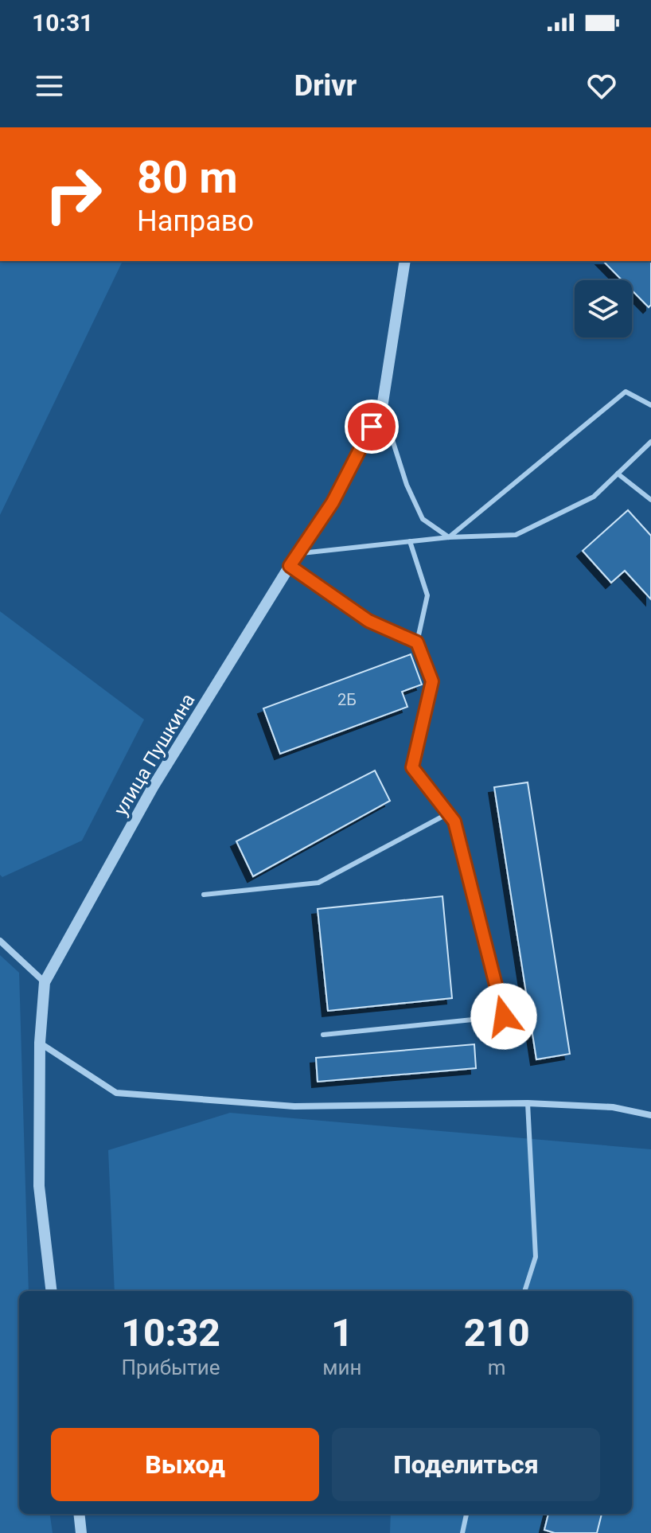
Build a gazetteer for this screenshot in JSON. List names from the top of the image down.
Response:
{
  "streets": {
    "street": ["улица Пушкина"]
  },
  "house_numbers": ["2Б"],
  "page": {
    "status": "10:31",
    "header": "Drivr",
    "turn": ["80 m", "Направо"],
    "eta": [
      "10:32",
      "Прибытие",
      "1",
      "мин",
      "210",
      "m"
    ],
    "buttons": ["Выход", "Поделиться"]
  }
}
